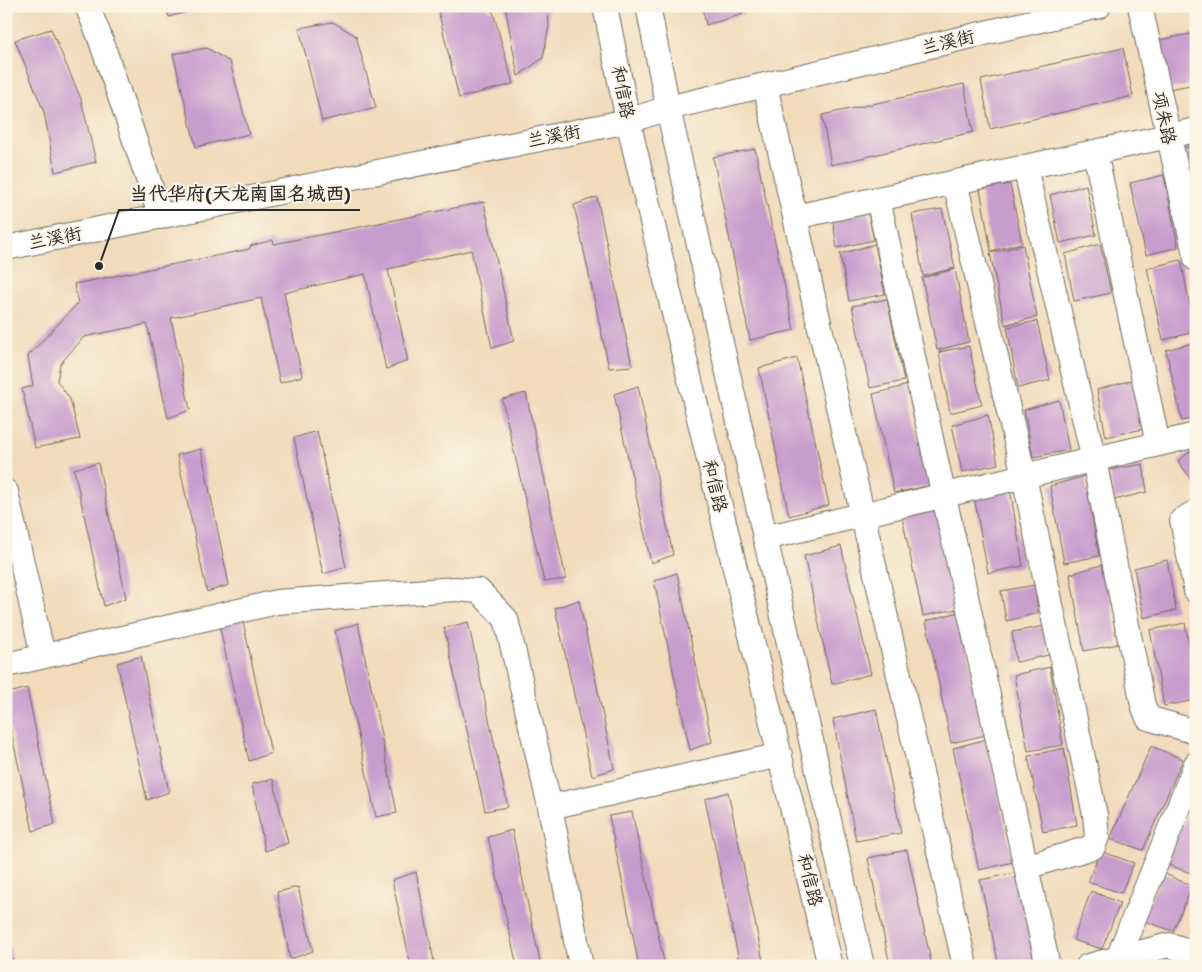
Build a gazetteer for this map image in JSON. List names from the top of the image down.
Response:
{
  "streets": {
    "street": ["兰溪街", "和信路", "项朱路"]
  },
  "crossings": [
    ["兰溪街", "和信路"]
  ],
  "places": ["当代华府(天龙南国名城西)"]
}
